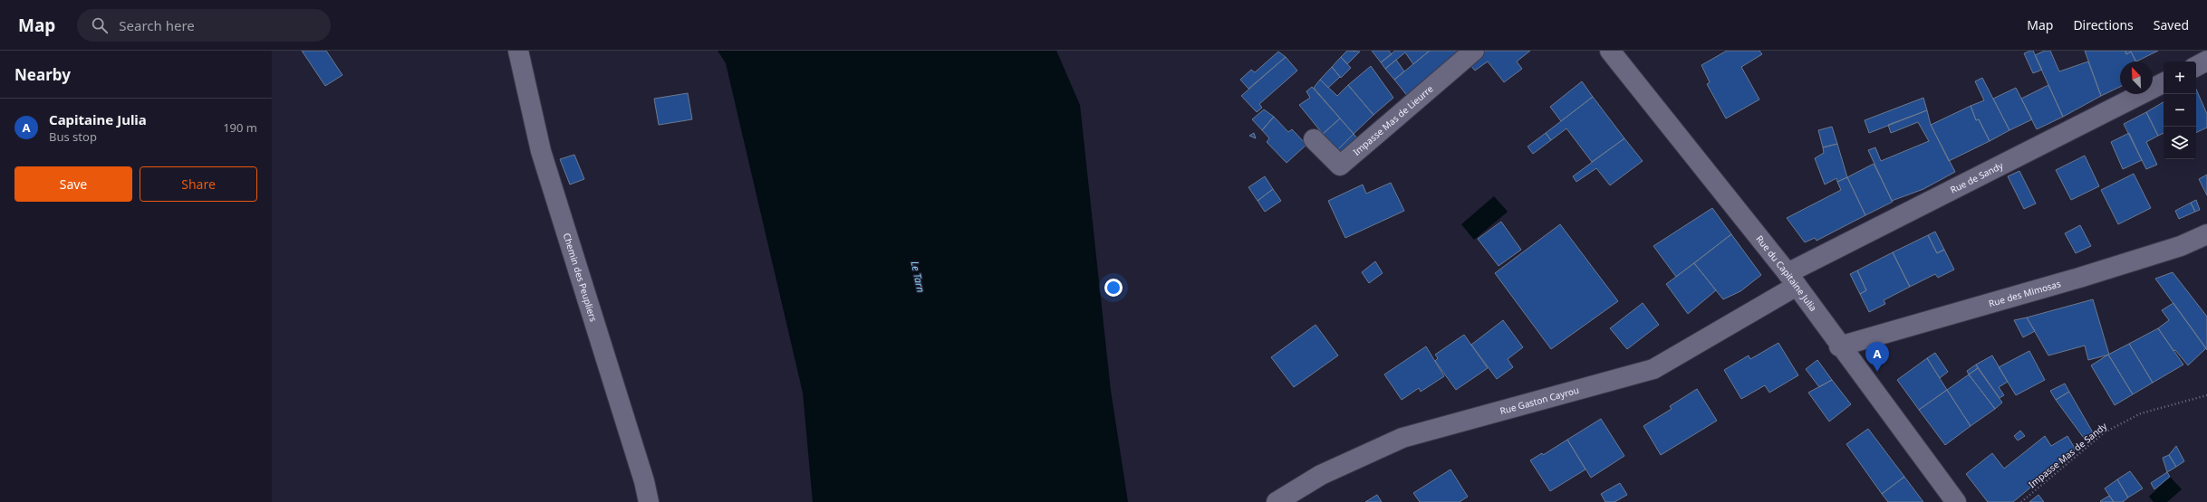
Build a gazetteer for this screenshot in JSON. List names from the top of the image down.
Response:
{
  "streets": {
    "street": [
      "Impasse Mas de Lieurre",
      "Rue de Sandy",
      "Rue du Capitaine Julia",
      "Chemin des Peupliers",
      "Rue des Mimosas",
      "Rue Gaston Cayrou"
    ],
    "path": ["Impasse Mas de Sandy"]
  },
  "crossings": [
    ["Rue de Sandy", "Rue du Capitaine Julia"],
    ["Rue de Sandy", "Rue Gaston Cayrou"],
    ["Rue du Capitaine Julia", "Rue des Mimosas"],
    ["Rue du Capitaine Julia", "Rue Gaston Cayrou"]
  ],
  "water": ["Le Tarn"],
  "north": "top left",
  "page": {
    "header": "Map",
    "search": "Search here",
    "nav": ["Map", "Directions", "Saved"],
    "heading": "Nearby",
    "map_buttons": ["+", "−"],
    "list": [
      {
        "mark": "A",
        "name": "Capitaine Julia",
        "note": "Bus stop",
        "value": "190 m"
      }
    ],
    "buttons": ["Save", "Share"],
    "pins": "A"
  }
}
